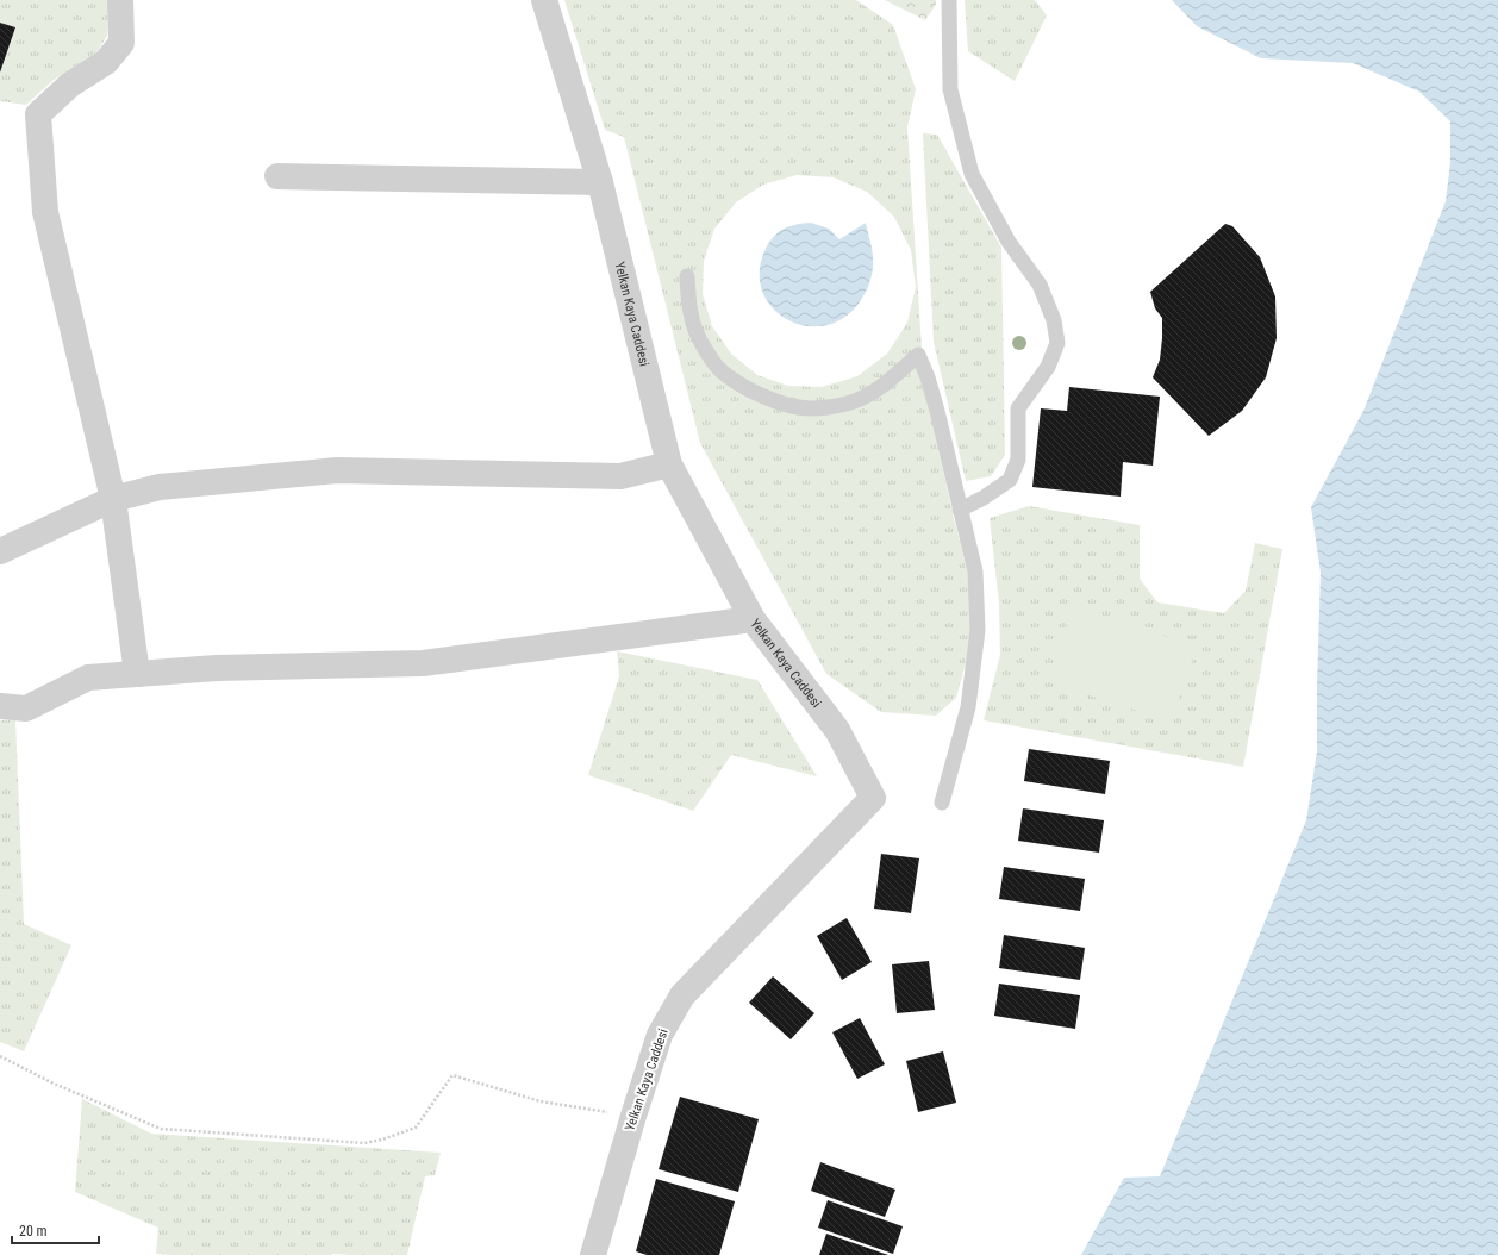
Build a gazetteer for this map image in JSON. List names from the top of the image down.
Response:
{
  "streets": {
    "street": ["Yelkan Kaya Caddesi"]
  },
  "scale_bar": "20 m"
}
